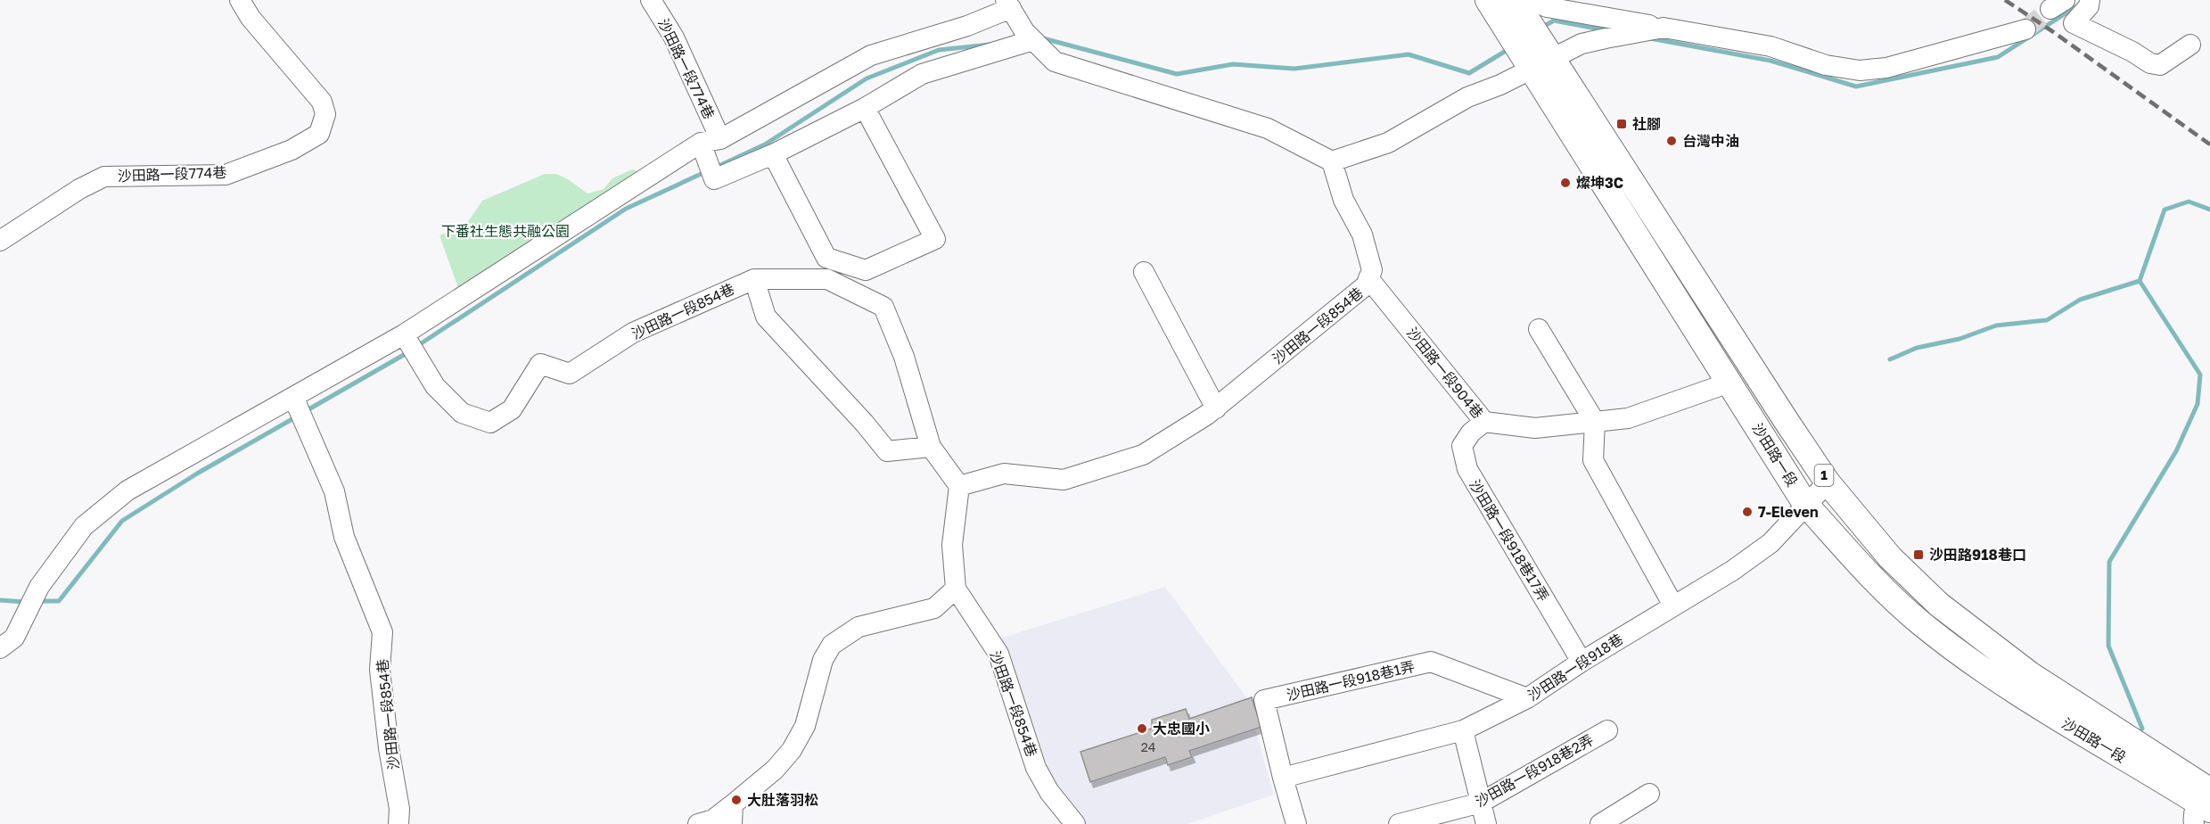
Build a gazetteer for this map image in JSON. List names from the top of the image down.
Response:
{
  "streets": {
    "main road": ["沙田路一段", "1"],
    "street": [
      "沙田路一段774巷",
      "沙田路一段854巷",
      "沙田路一段904巷",
      "沙田路一段918巷17弄",
      "沙田路一段918巷",
      "沙田路一段918巷1弄",
      "沙田路一段918巷2弄"
    ]
  },
  "crossings": [
    ["沙田路一段854巷", "沙田路一段904巷"],
    ["沙田路一段904巷", "沙田路一段"],
    ["沙田路一段904巷", "沙田路一段918巷17弄"],
    ["沙田路一段", "1"],
    ["沙田路一段", "沙田路一段918巷"],
    ["沙田路一段918巷17弄", "沙田路一段918巷"],
    ["沙田路一段918巷", "沙田路一段918巷1弄"]
  ],
  "parks": ["下番社生態共融公園"],
  "places": {
    "transit": ["社腳", "沙田路918巷口"],
    "other": [
      "台灣中油",
      "燦坤3C",
      "7-Eleven",
      "大忠國小",
      "大肚落羽松"
    ]
  },
  "house_numbers": ["24"]
}
